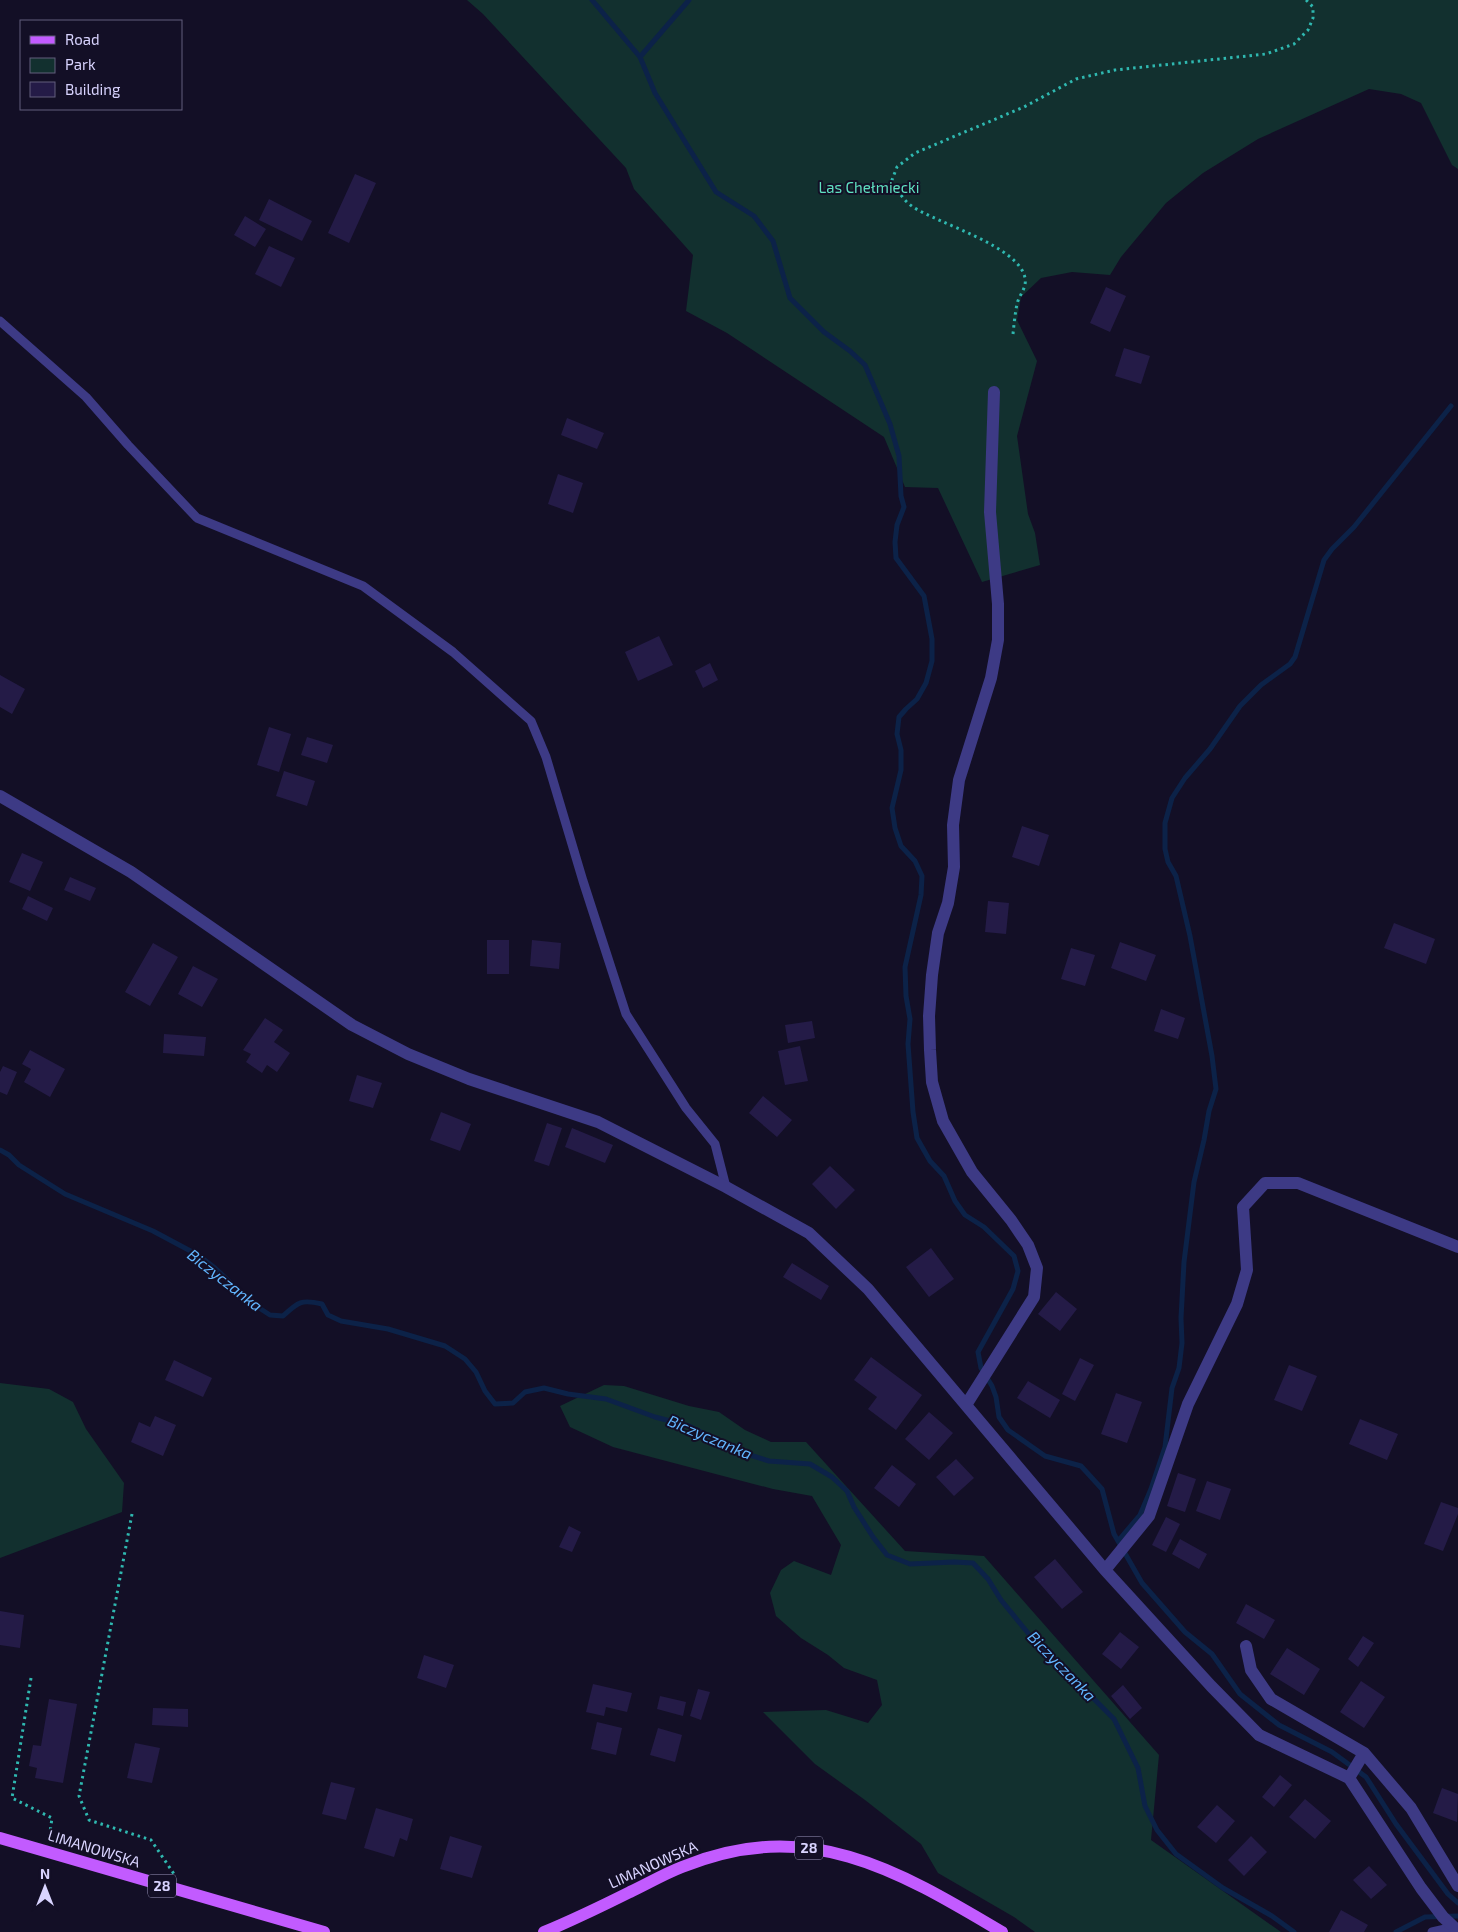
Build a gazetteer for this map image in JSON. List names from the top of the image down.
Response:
{
  "streets": {
    "main road": ["28", "LIMANOWSKA"]
  },
  "water": ["Biczyczanka"],
  "parks": ["Las Chełmiecki"],
  "legend": ["Road", "Park", "Building"],
  "north": "top"
}
